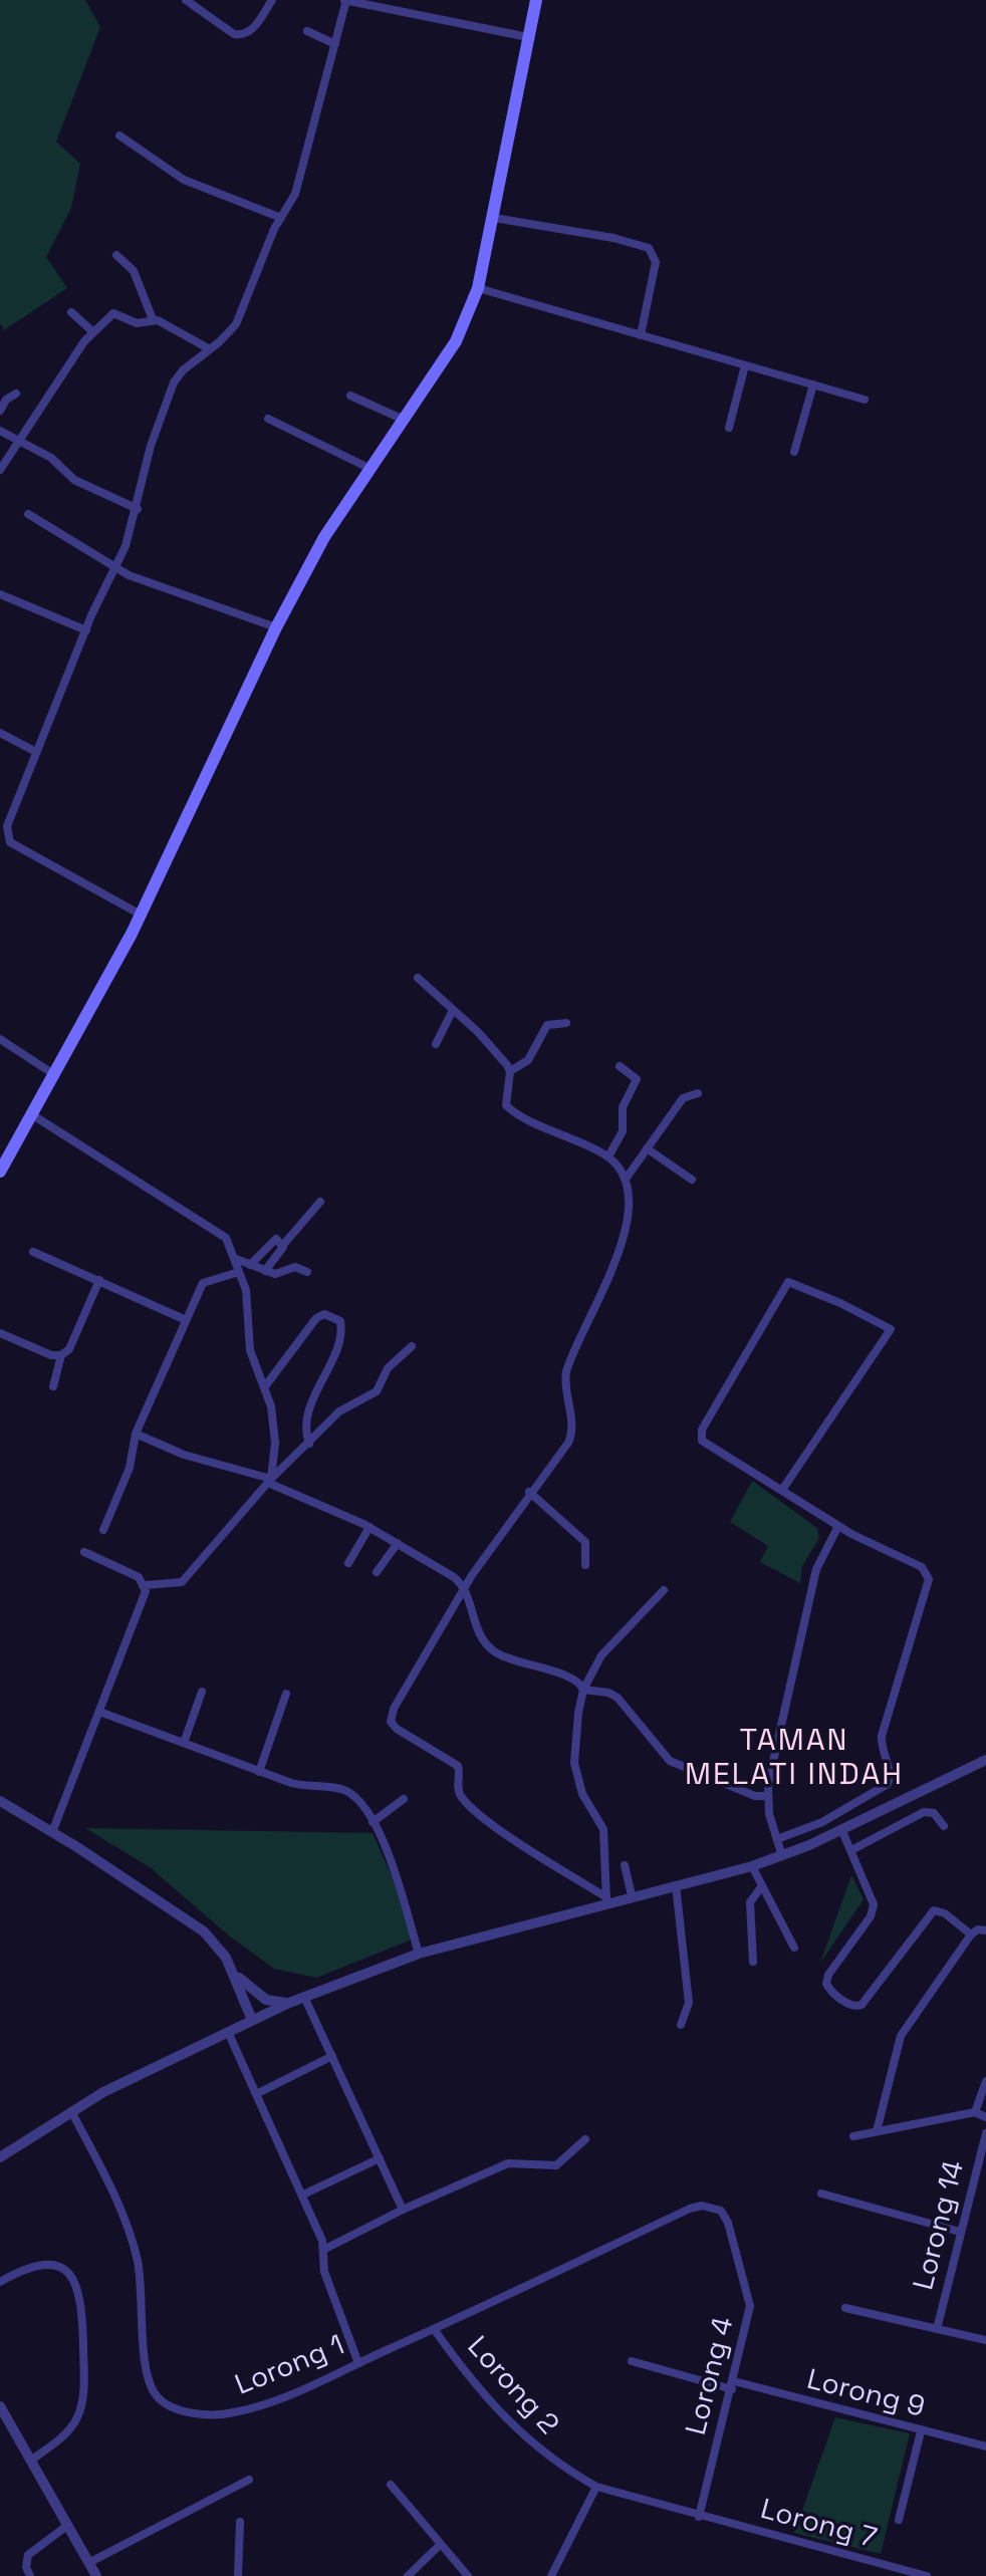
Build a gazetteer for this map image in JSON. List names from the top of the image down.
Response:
{
  "streets": {
    "street": [
      "Lorong 14",
      "Lorong 1",
      "Lorong 4",
      "Lorong 2",
      "Lorong 9",
      "Lorong 7"
    ]
  },
  "crossings": [
    ["Lorong 1", "Lorong 4"],
    ["Lorong 1", "Lorong 2"],
    ["Lorong 4", "Lorong 2"],
    ["Lorong 4", "Lorong 9"],
    ["Lorong 4", "Lorong 7"],
    ["Lorong 2", "Lorong 7"]
  ],
  "districts": ["TAMAN MELATI INDAH"]
}
